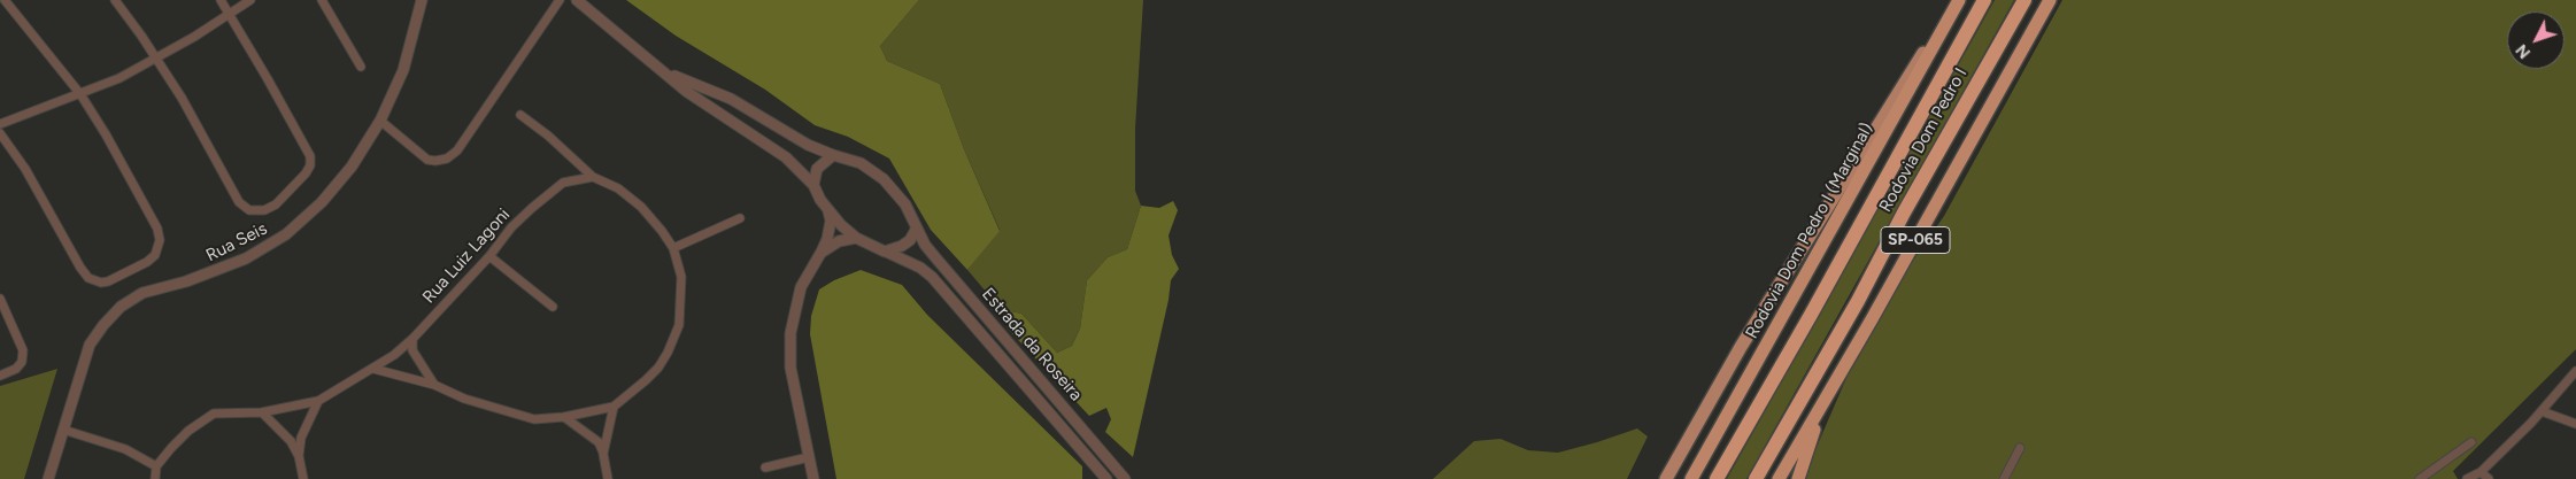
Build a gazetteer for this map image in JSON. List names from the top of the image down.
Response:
{
  "streets": {
    "highway": ["Rodovia Dom Pedro I", "Rodovia Dom Pedro I (Marginal)", "SP-065"],
    "street": ["Rua Seis", "Rua Luiz Lagoni", "Estrada da Roseira"]
  },
  "north": "bottom left"
}
